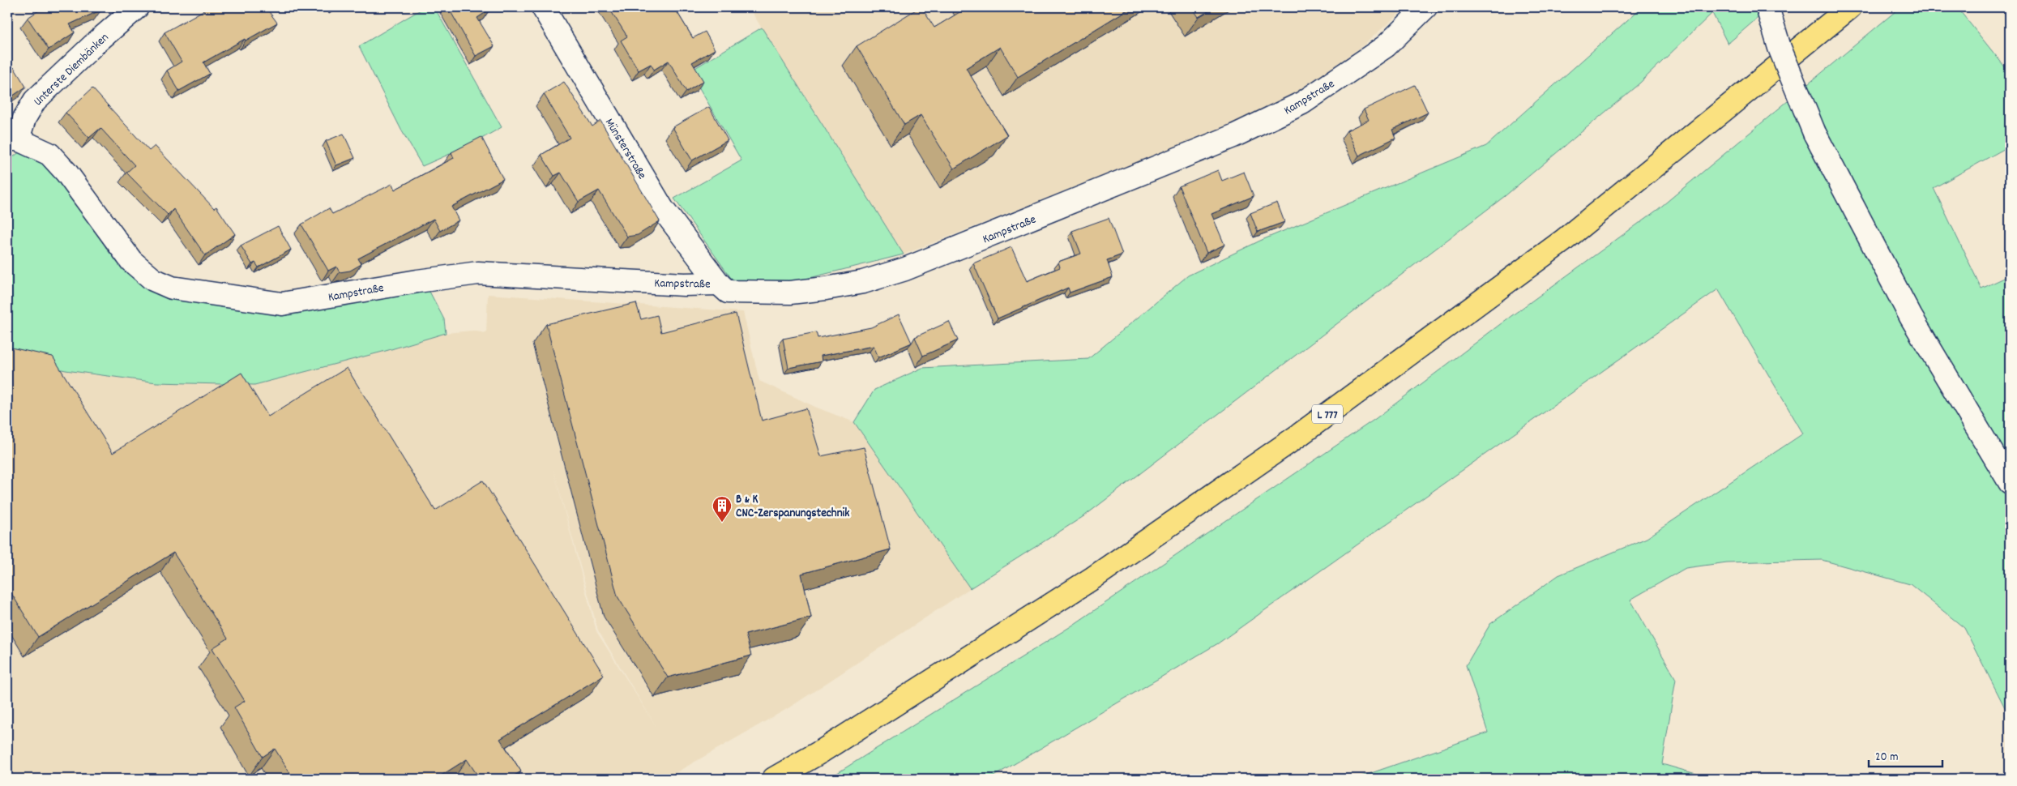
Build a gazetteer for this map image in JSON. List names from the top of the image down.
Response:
{
  "streets": {
    "highway": ["L 777"],
    "street": ["Unterste Diembänken", "Kampstraße", "Münsterstraße"]
  },
  "crossings": [
    ["Unterste Diembänken", "Kampstraße"],
    ["Kampstraße", "Münsterstraße"]
  ],
  "places": {
    "building": ["B & K CNC-Zerspanungstechnik"]
  },
  "scale_bar": "20 m"
}
